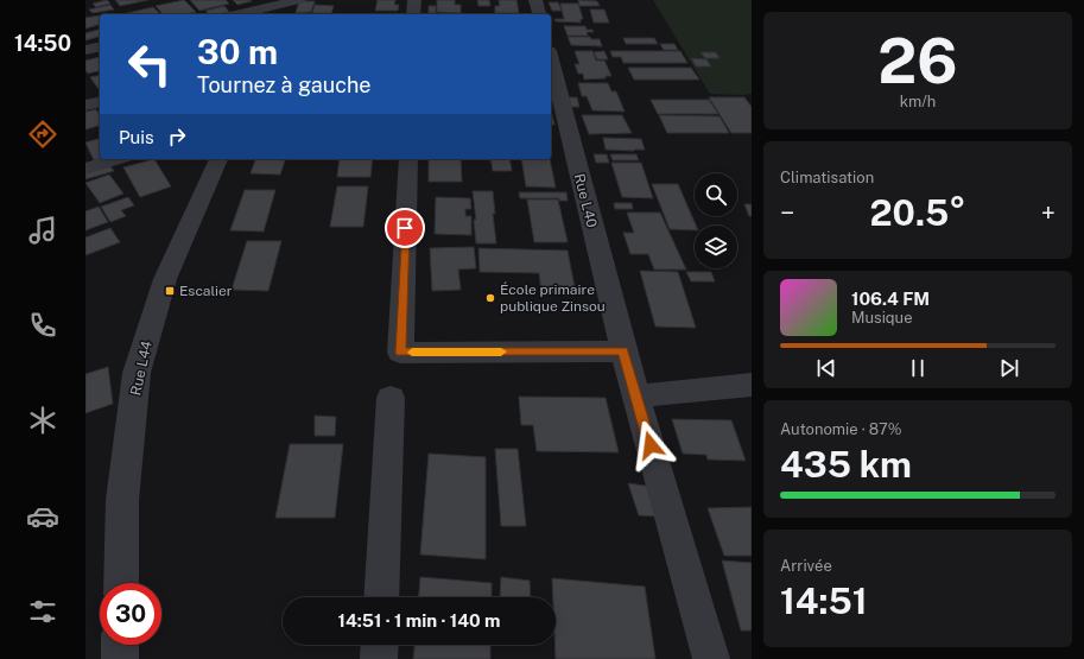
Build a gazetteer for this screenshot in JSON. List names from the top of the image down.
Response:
{
  "streets": {
    "street": ["Rue L40", "Rue L44"]
  },
  "places": {
    "transit": ["Escalier"],
    "other": ["École primaire publique Zinsou"]
  },
  "page": {
    "tabs": "14:50",
    "tile": [
      ["26", "km/h"],
      "Climatisation",
      ["Autonomie · 87%", "435 km"],
      ["Arrivée", "14:51"]
    ],
    "turn": ["30 m", "Tournez à gauche"],
    "then": "Puis",
    "heat": ["−", "20.5°", "+"],
    "song": ["106.4 FM", "Musique"],
    "limit": "30",
    "trip": "14:51 · 1 min · 140 m"
  }
}
